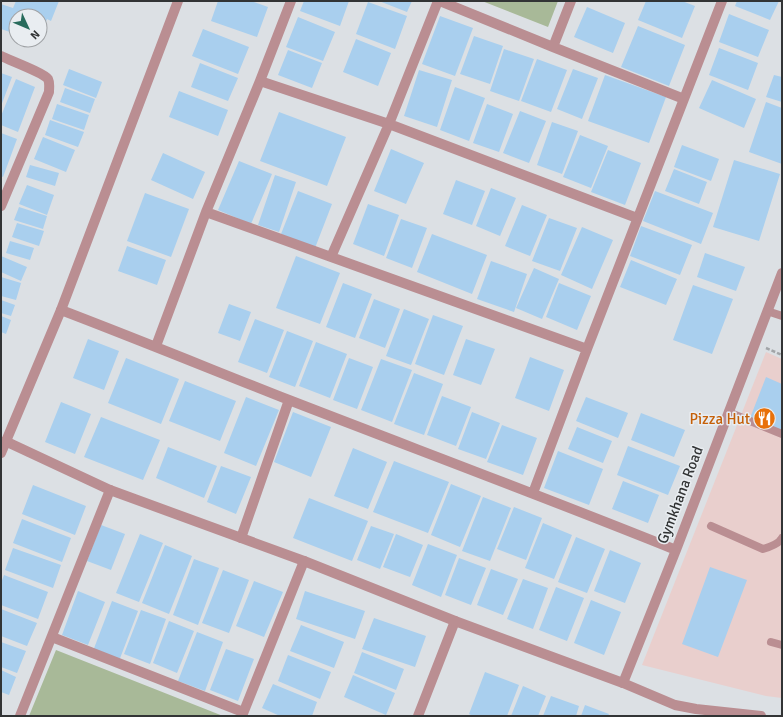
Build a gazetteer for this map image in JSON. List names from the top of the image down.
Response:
{
  "streets": {
    "street": ["Gymkhana Road"]
  },
  "places": {
    "restaurant": ["Pizza Hut"]
  },
  "north": "bottom right"
}
